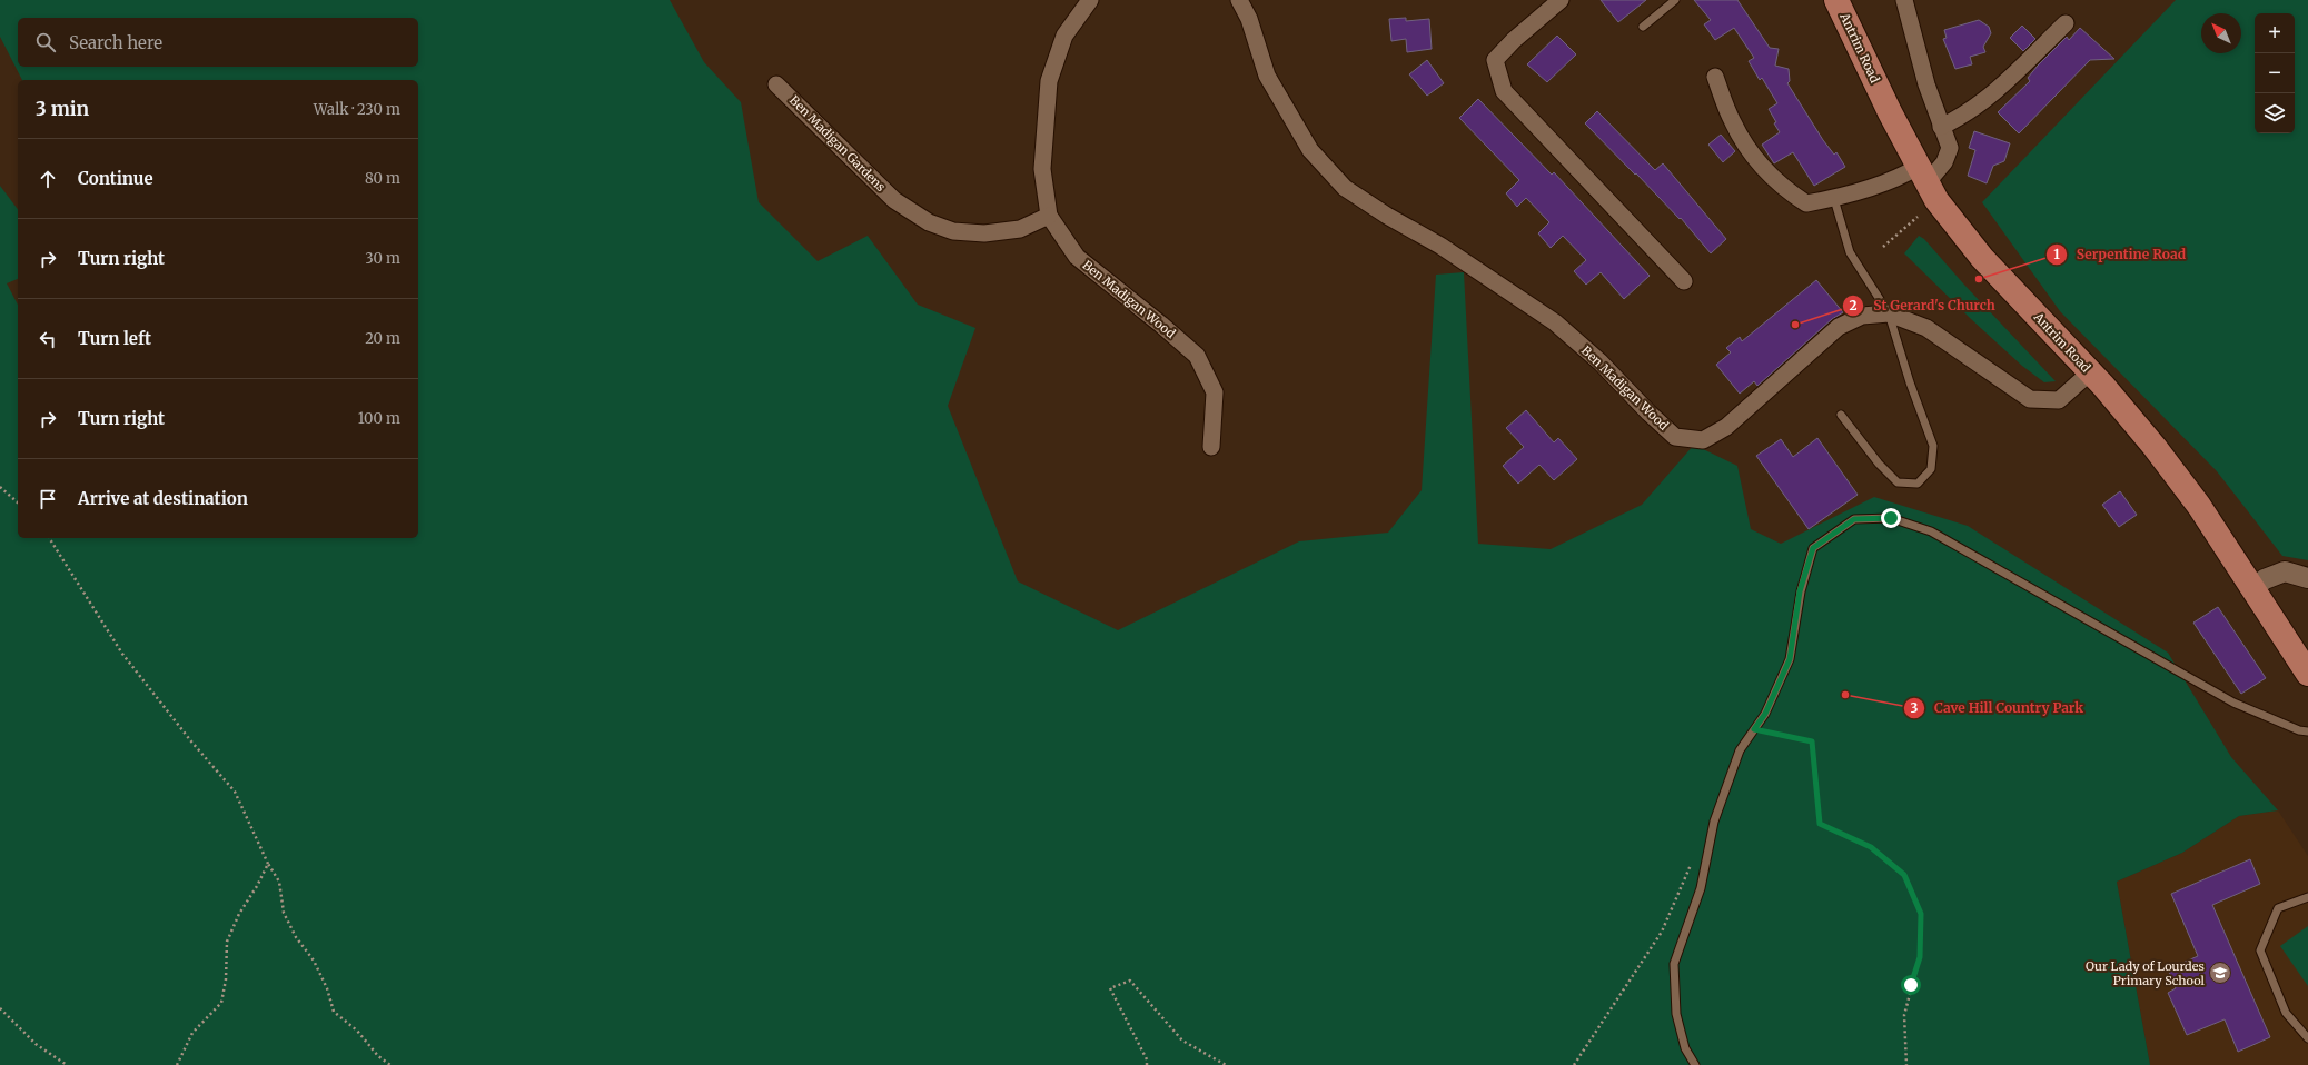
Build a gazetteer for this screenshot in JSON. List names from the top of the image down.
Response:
{
  "streets": {
    "main road": ["Antrim Road"],
    "street": ["Ben Madigan Gardens", "Ben Madigan Wood"]
  },
  "crossings": [
    ["Antrim Road", "Ben Madigan Wood"],
    ["Ben Madigan Gardens", "Ben Madigan Wood"]
  ],
  "places": {
    "other": ["Serpentine Road", "St Gerard's Church", "Cave Hill Country Park"],
    "school or university": ["Our Lady of Lourdes Primary School"]
  },
  "north": "top left",
  "page": {
    "map_buttons": ["+", "−"],
    "search": "Search here",
    "heading": ["3 min", "Walk · 230 m"],
    "list": [
      ["Continue", "80 m"],
      ["Turn right", "30 m"],
      ["Turn left", "20 m"],
      ["Turn right", "100 m"],
      "Arrive at destination"
    ]
  }
}
